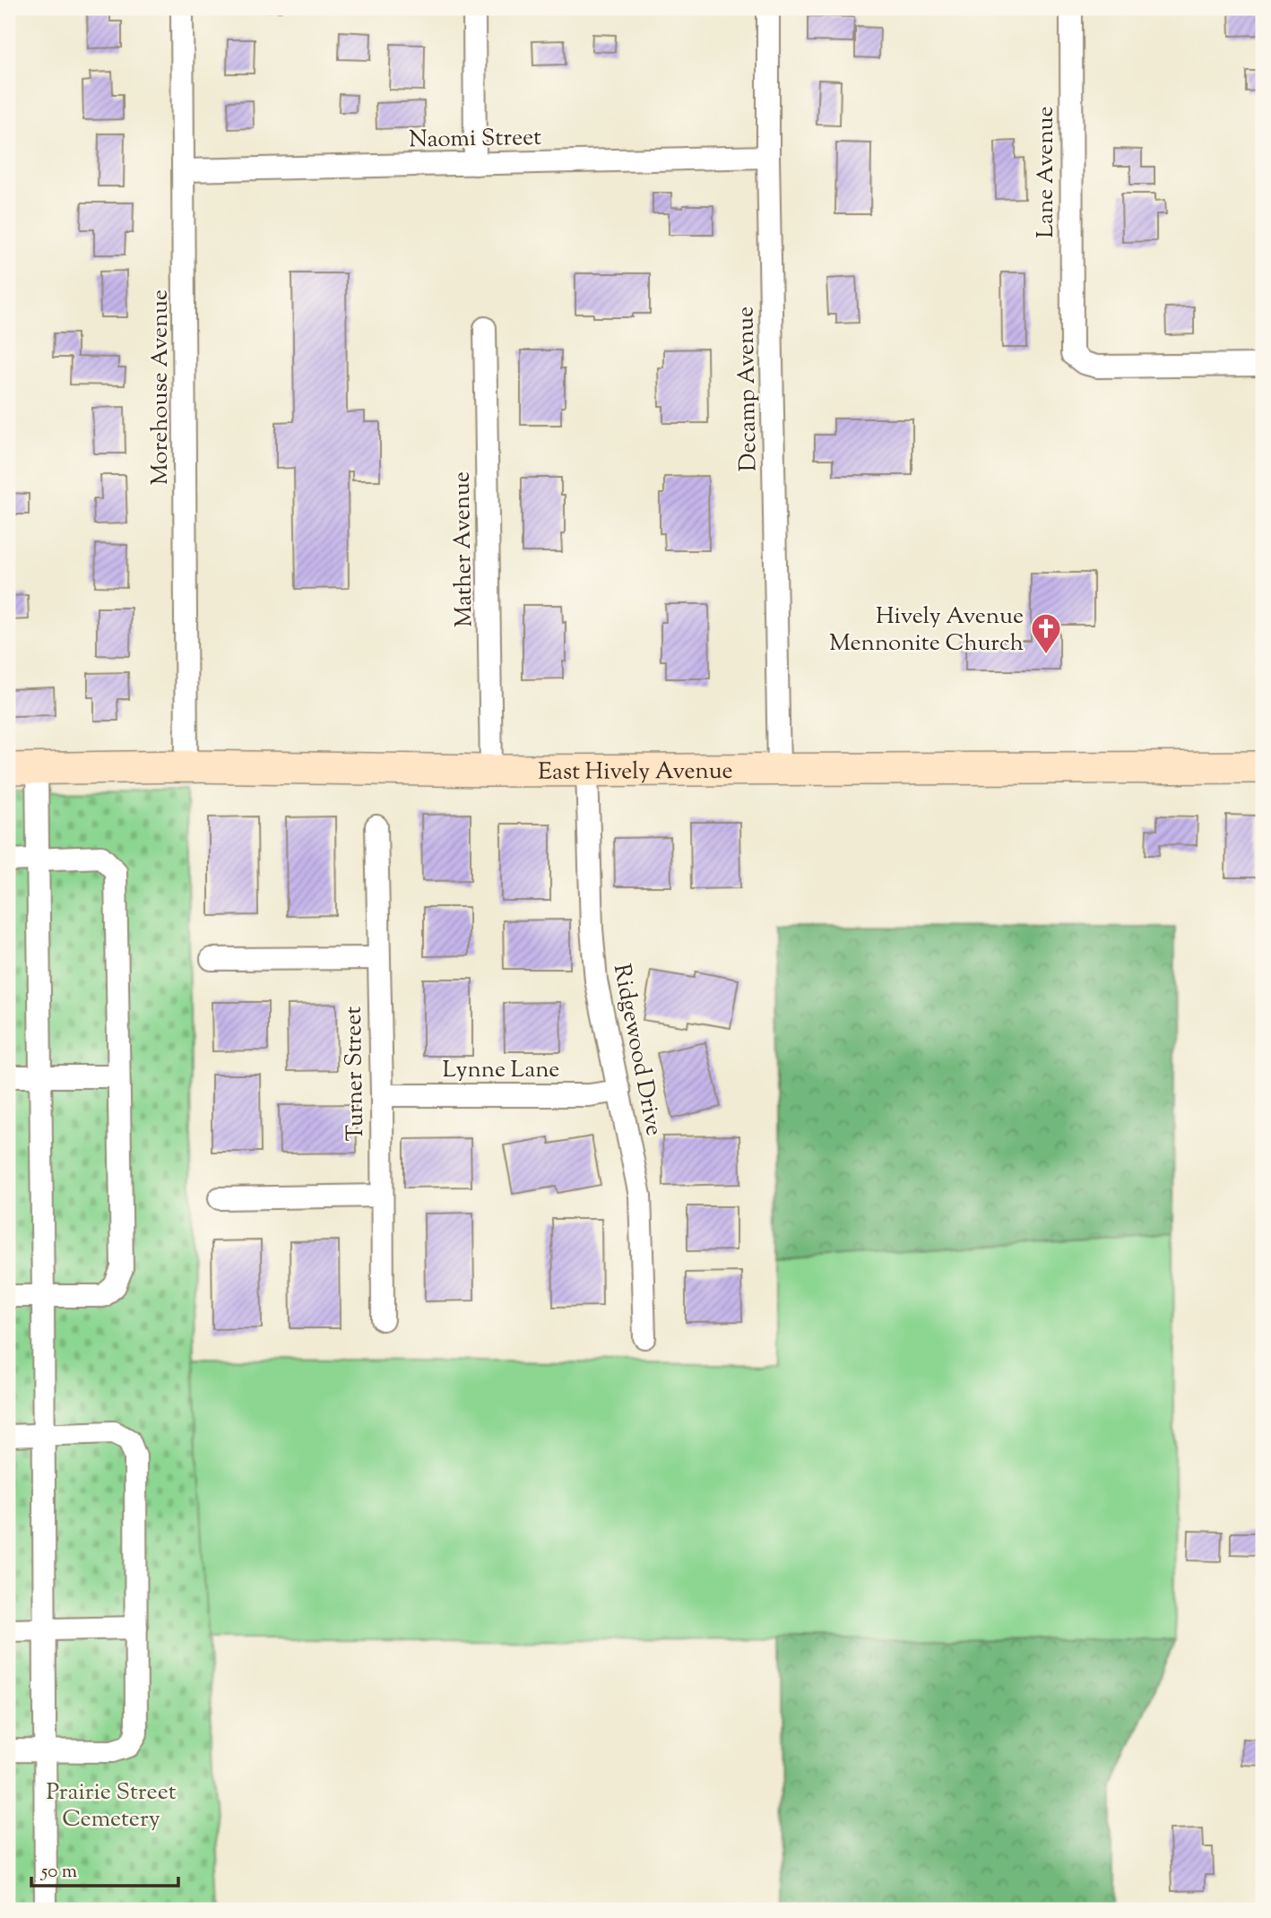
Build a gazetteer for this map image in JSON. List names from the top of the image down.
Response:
{
  "streets": {
    "street": [
      "Naomi Street",
      "Lane Avenue",
      "Morehouse Avenue",
      "Decamp Avenue",
      "Mather Avenue",
      "East Hively Avenue",
      "Ridgewood Drive",
      "Lynne Lane",
      "Turner Street"
    ]
  },
  "crossings": [
    ["Naomi Street", "Morehouse Avenue"],
    ["Naomi Street", "Decamp Avenue"],
    ["Morehouse Avenue", "East Hively Avenue"],
    ["Decamp Avenue", "East Hively Avenue"],
    ["Mather Avenue", "East Hively Avenue"],
    ["East Hively Avenue", "Ridgewood Drive"],
    ["Ridgewood Drive", "Lynne Lane"],
    ["Lynne Lane", "Turner Street"]
  ],
  "parks": ["Prairie Street Cemetery"],
  "places": {
    "church": ["Hively Avenue Mennonite Church"]
  },
  "scale_bar": "50 m"
}
